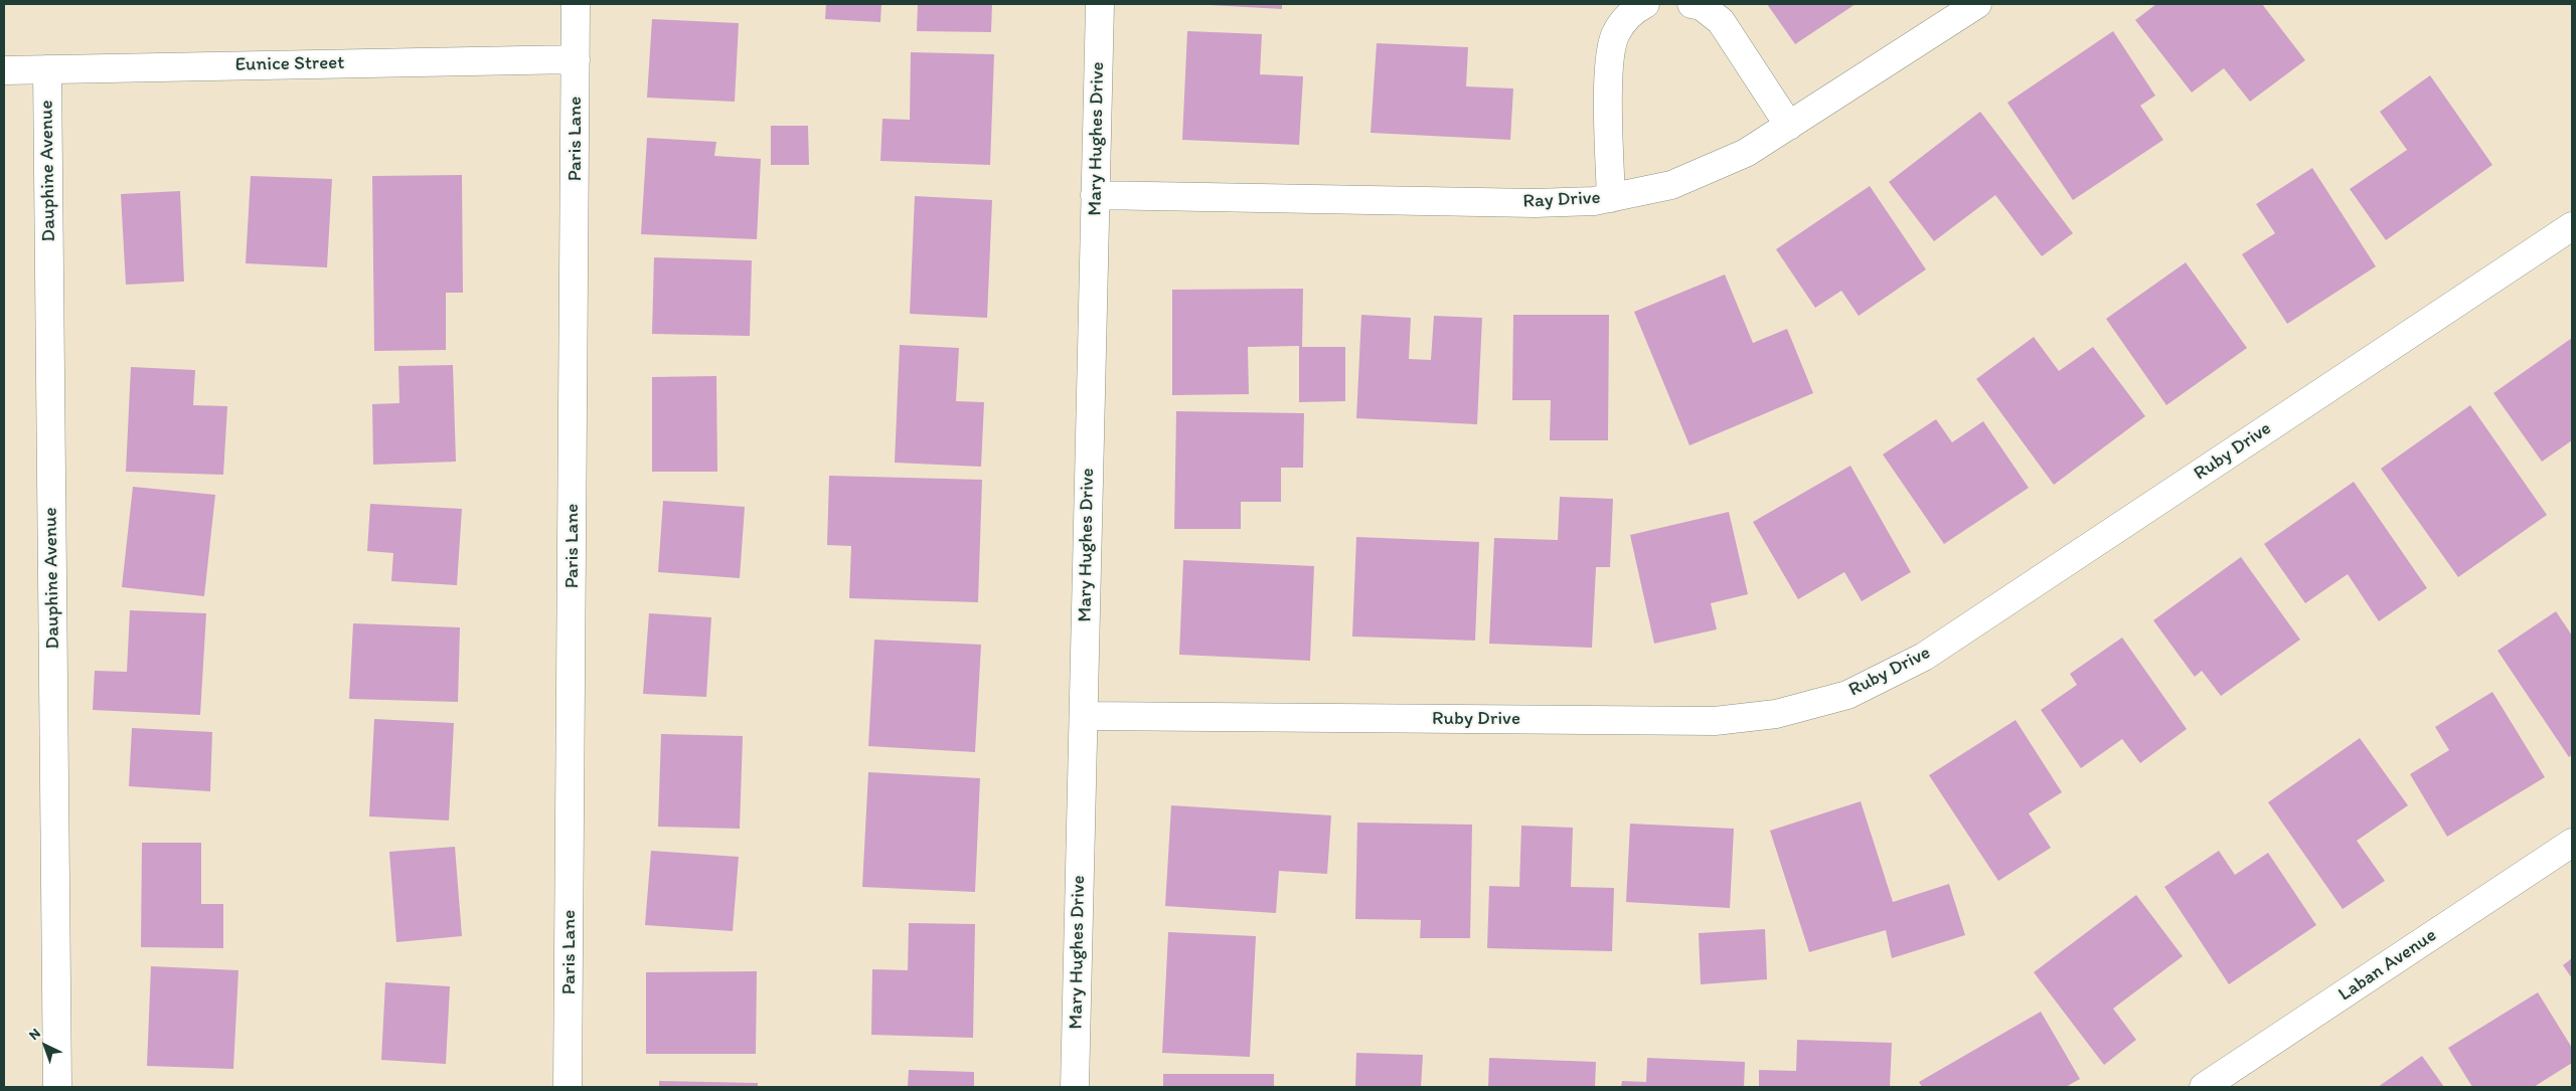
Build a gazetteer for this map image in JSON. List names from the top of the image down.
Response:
{
  "streets": {
    "street": [
      "Eunice Street",
      "Paris Lane",
      "Mary Hughes Drive",
      "Dauphine Avenue",
      "Ray Drive",
      "Ruby Drive",
      "Laban Avenue"
    ]
  },
  "crossings": [
    ["Eunice Street", "Paris Lane"],
    ["Eunice Street", "Dauphine Avenue"],
    ["Mary Hughes Drive", "Ray Drive"],
    ["Mary Hughes Drive", "Ruby Drive"]
  ],
  "north": "top left"
}
